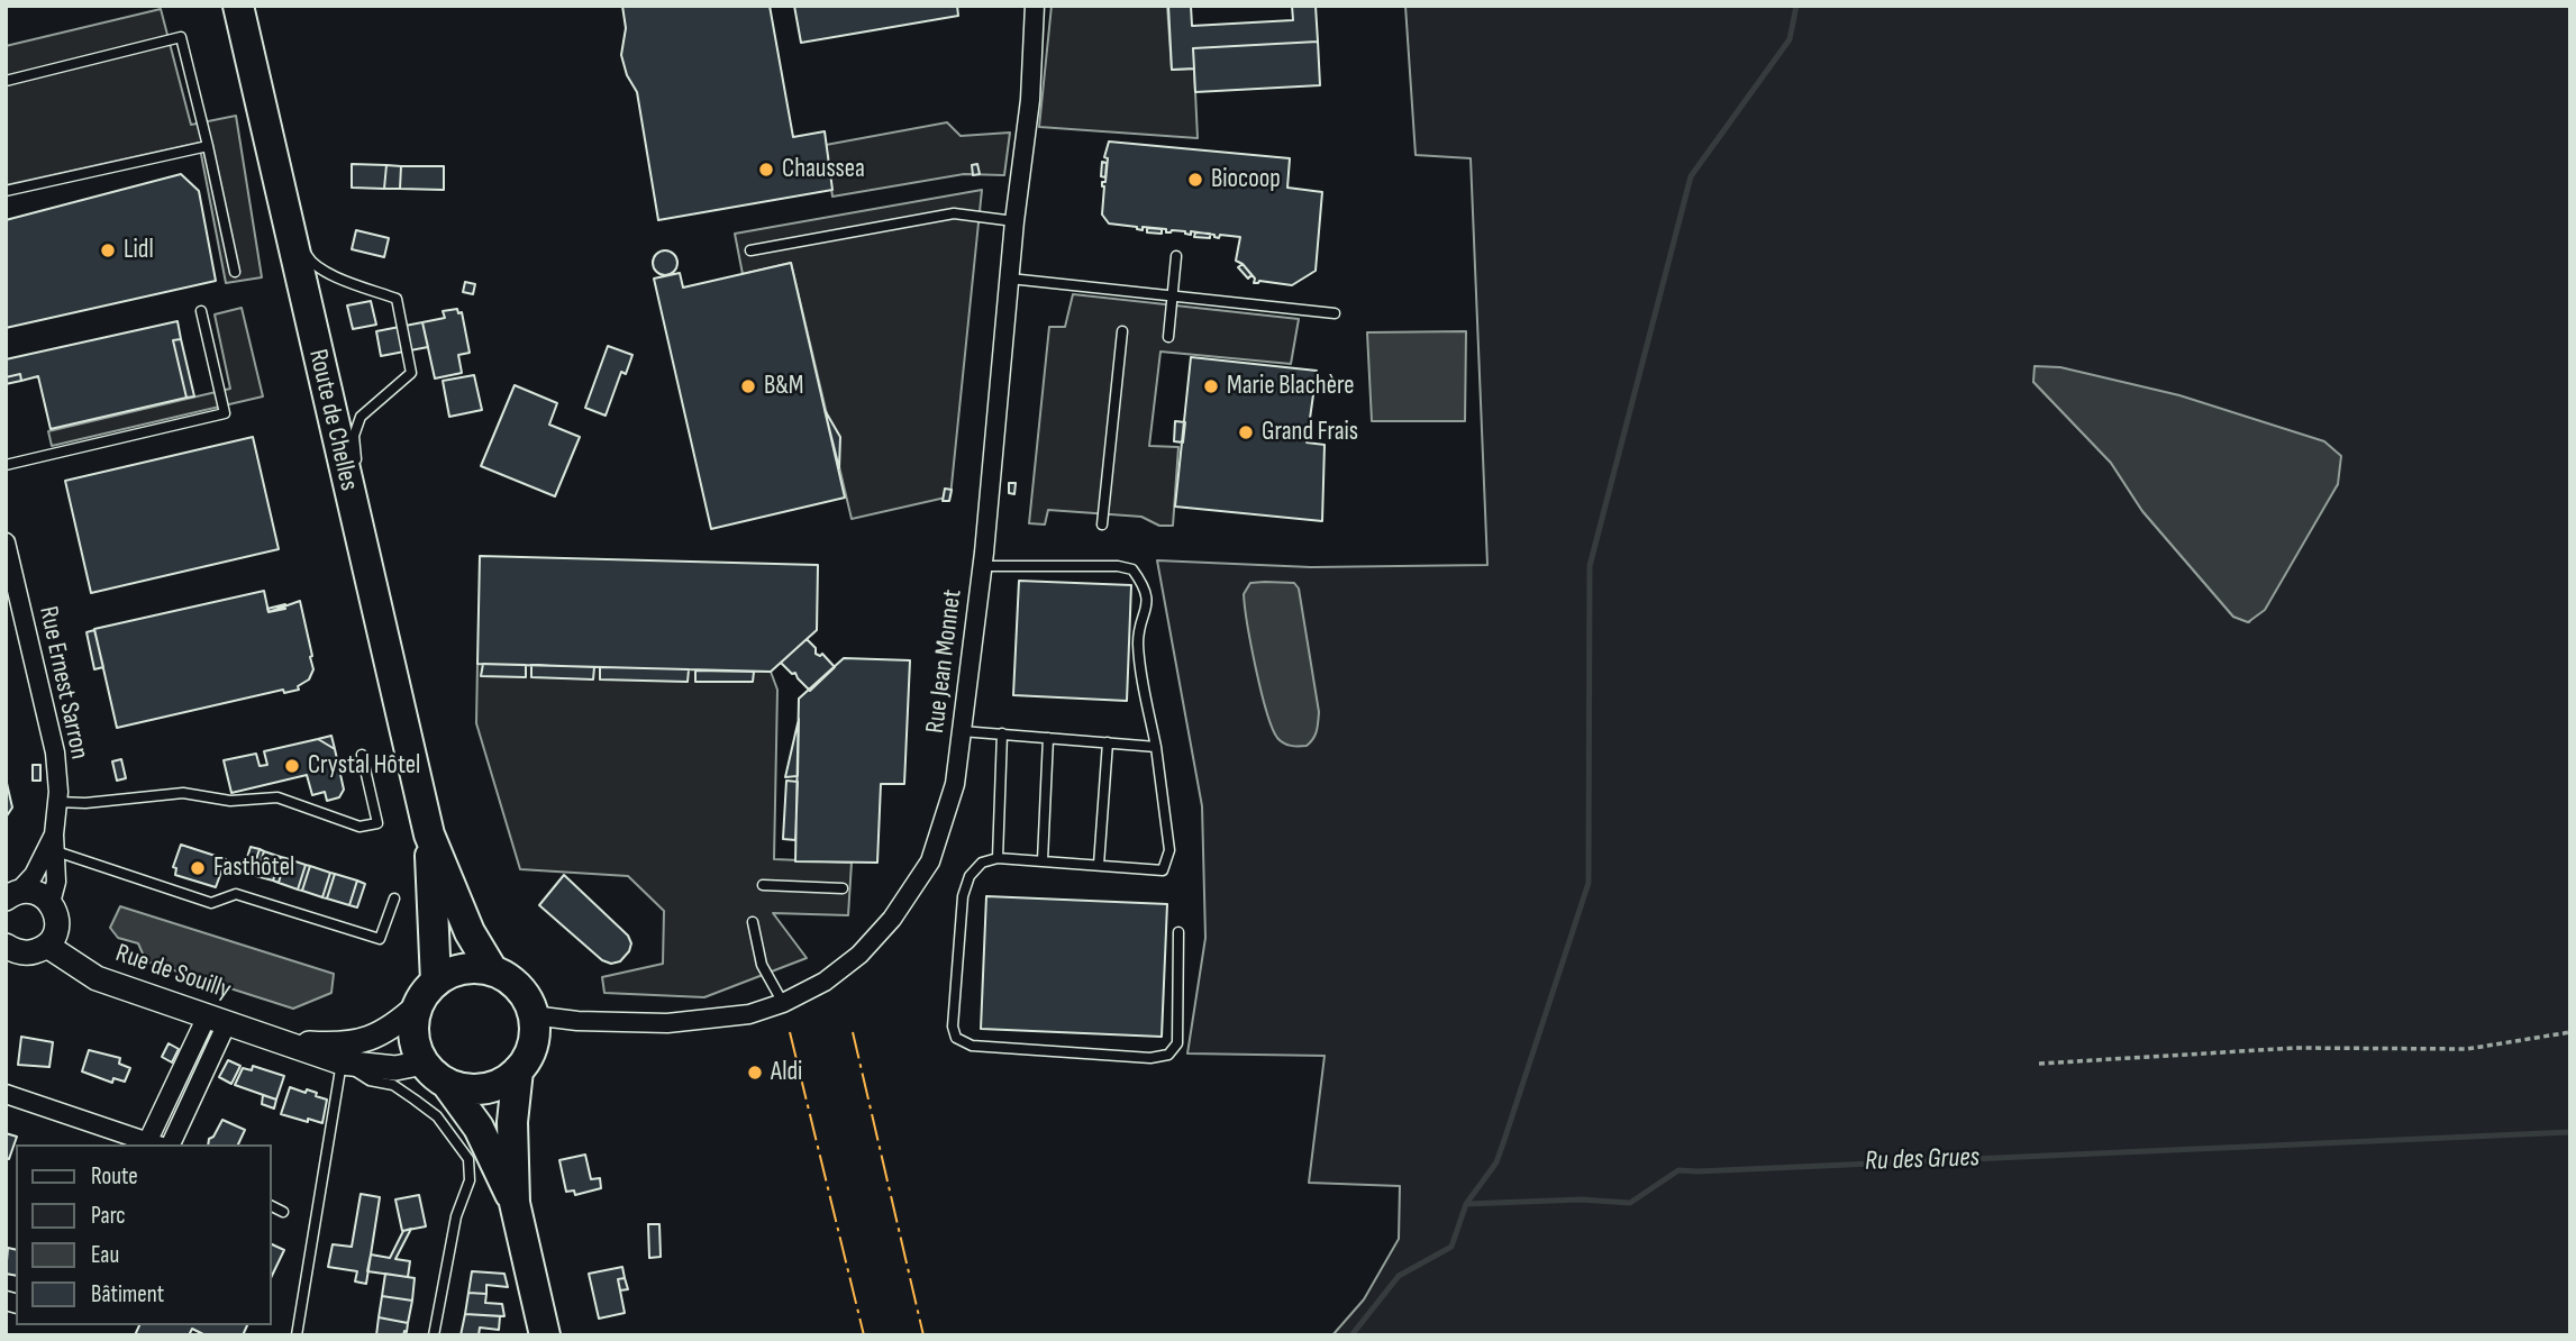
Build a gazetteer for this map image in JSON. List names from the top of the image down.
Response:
{
  "streets": {
    "main road": ["Route de Chelles"],
    "street": ["Rue Jean Monnet", "Rue Ernest Sarron", "Rue de Souilly"]
  },
  "crossings": [
    ["Rue Jean Monnet", "Rue de Souilly"]
  ],
  "water": ["Ru des Grues"],
  "places": [
    "Chaussea",
    "Biocoop",
    "Lidl",
    "B&M",
    "Marie Blachère",
    "Grand Frais",
    "Crystal Hôtel",
    "Fasthôtel",
    "Aldi"
  ],
  "legend": [
    "Route",
    "Parc",
    "Eau",
    "Bâtiment"
  ]
}
